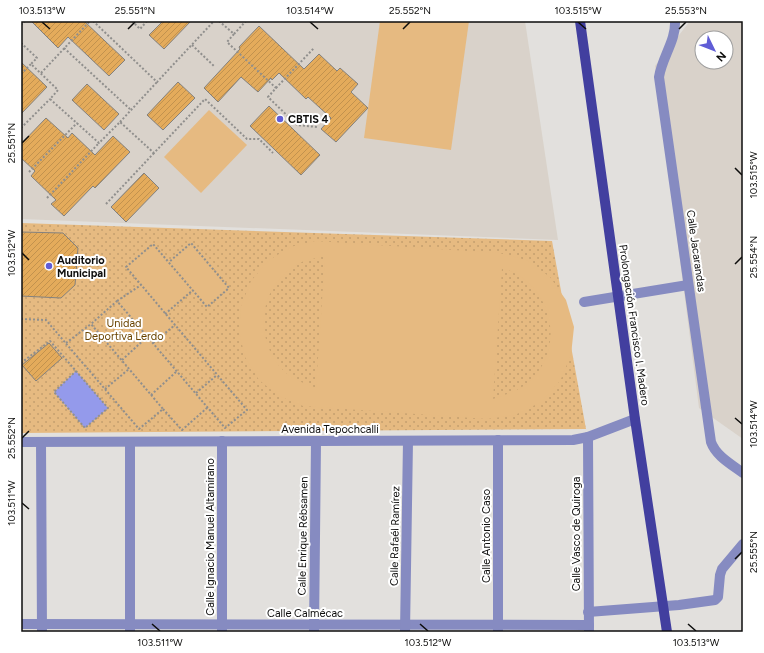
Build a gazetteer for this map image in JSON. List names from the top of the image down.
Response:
{
  "streets": {
    "main road": ["Prolongación Francisco I. Madero"],
    "street": [
      "Calle Jacarandas",
      "Avenida Tepochcalli",
      "Calle Vasco de Quiroga",
      "Calle Enrique Rébsamen",
      "Calle Rafaél Ramírez",
      "Calle Antonio Caso",
      "Calle Ignacio Manuel Altamirano",
      "Calle Calmécac"
    ]
  },
  "crossings": [
    ["Prolongación Francisco I. Madero", "Avenida Tepochcalli"],
    ["Avenida Tepochcalli", "Calle Vasco de Quiroga"],
    ["Avenida Tepochcalli", "Calle Enrique Rébsamen"],
    ["Avenida Tepochcalli", "Calle Rafaél Ramírez"],
    ["Avenida Tepochcalli", "Calle Antonio Caso"],
    ["Avenida Tepochcalli", "Calle Ignacio Manuel Altamirano"],
    ["Calle Vasco de Quiroga", "Calle Calmécac"],
    ["Calle Enrique Rébsamen", "Calle Calmécac"],
    ["Calle Rafaél Ramírez", "Calle Calmécac"],
    ["Calle Antonio Caso", "Calle Calmécac"],
    ["Calle Ignacio Manuel Altamirano", "Calle Calmécac"]
  ],
  "parks": ["Unidad Deportiva Lerdo"],
  "places": ["CBTIS 4", "Auditorio Municipal"],
  "north": "bottom right",
  "coordinates": [
    "103.513°W",
    "25.551°N",
    "103.514°W",
    "25.552°N",
    "103.515°W",
    "25.553°N",
    "103.512°W",
    "25.554°N",
    "103.511°W",
    "25.555°N"
  ]
}
